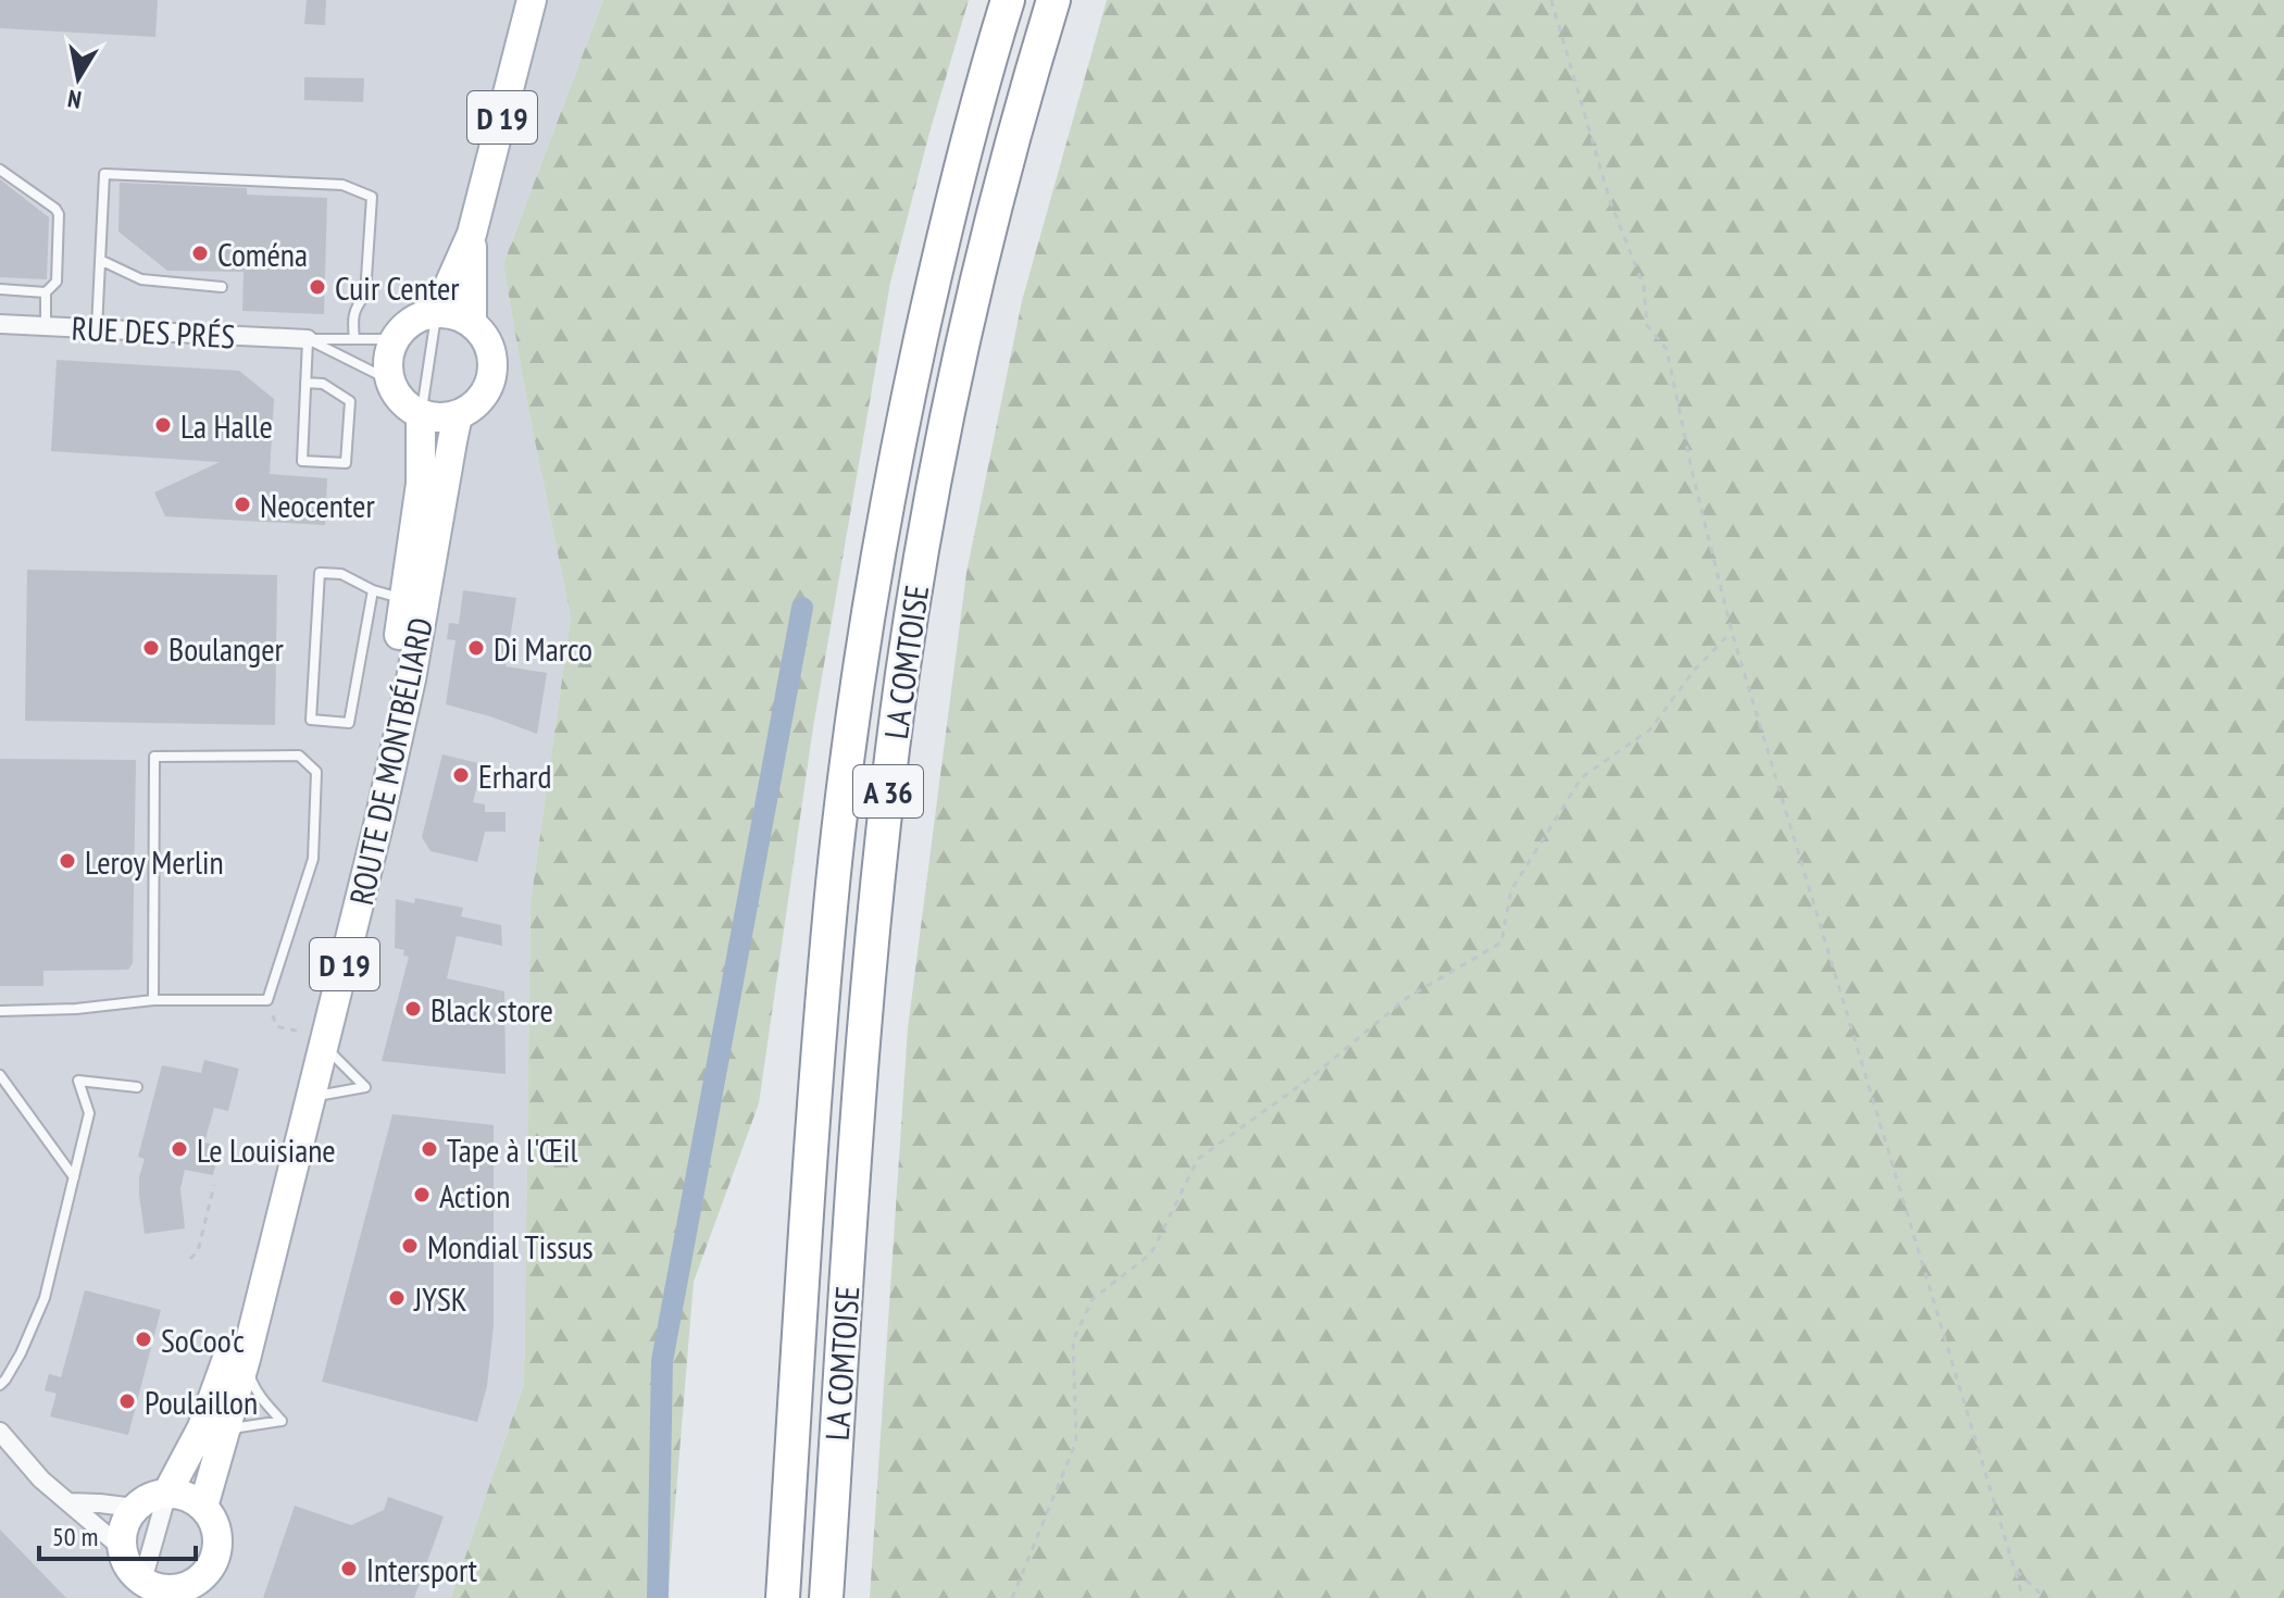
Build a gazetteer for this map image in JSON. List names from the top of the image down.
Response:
{
  "streets": {
    "highway": ["LA COMTOISE", "A 36"],
    "main road": ["D 19", "ROUTE DE MONTBÉLIARD"],
    "street": ["RUE DES PRÉS"]
  },
  "places": [
    "Coména",
    "Cuir Center",
    "La Halle",
    "Neocenter",
    "Boulanger",
    "Di Marco",
    "Erhard",
    "Leroy Merlin",
    "Black store",
    "Le Louisiane",
    "Tape à l'Œil",
    "Action",
    "Mondial Tissus",
    "JYSK",
    "SoCoo'c",
    "Poulaillon",
    "Intersport"
  ],
  "scale_bar": "50 m",
  "north": "bottom"
}
